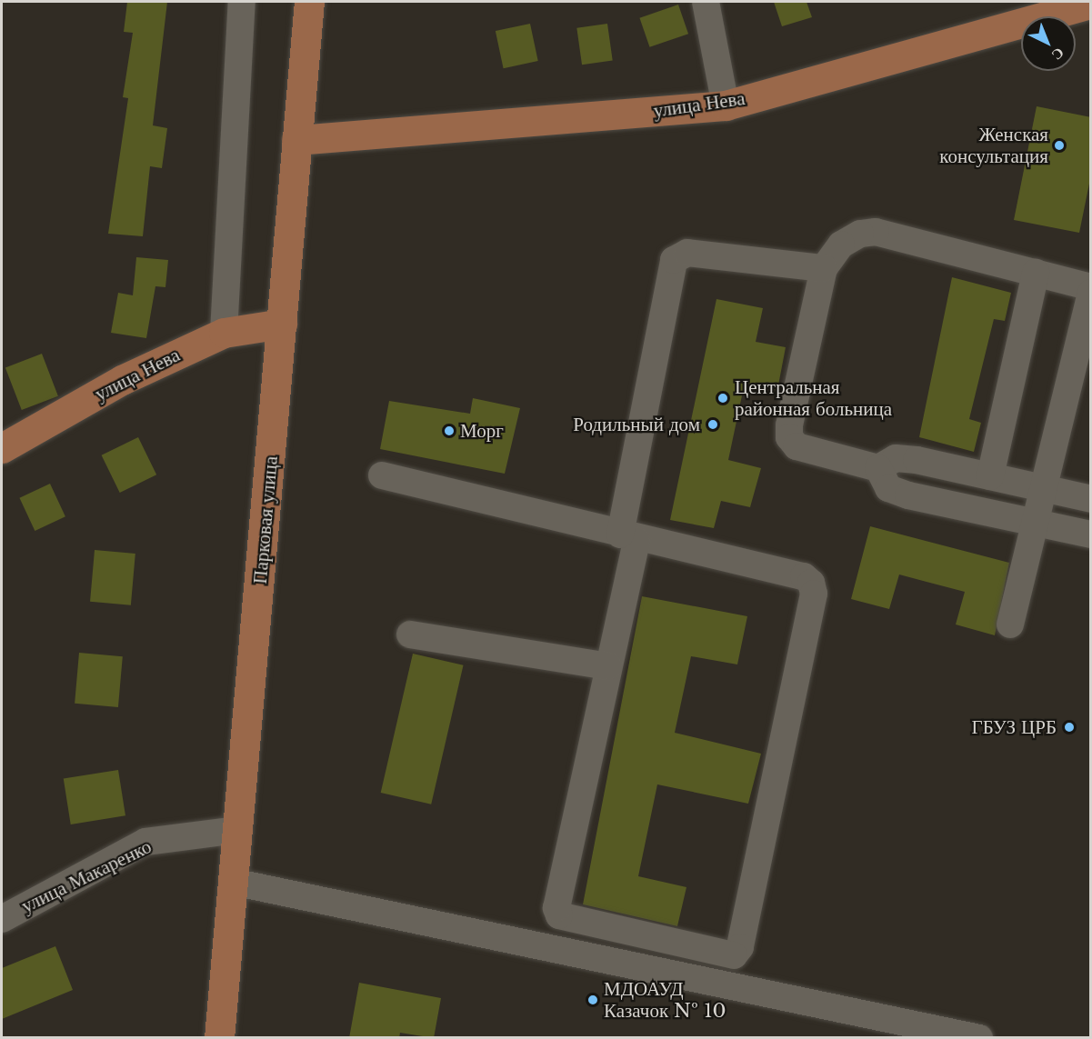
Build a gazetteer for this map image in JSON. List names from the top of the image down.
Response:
{
  "streets": {
    "main road": ["улица Нева", "Парковая улица"],
    "street": ["улица Макаренко"]
  },
  "crossings": [
    ["улица Нева", "Парковая улица"],
    ["Парковая улица", "улица Макаренко"]
  ],
  "places": [
    "Женская консультация",
    "Центральная районная больница",
    "Родильный дом",
    "Морг",
    "ГБУЗ ЦРБ",
    "МДОАУД Казачок № 10"
  ],
  "north": "bottom right"
}
